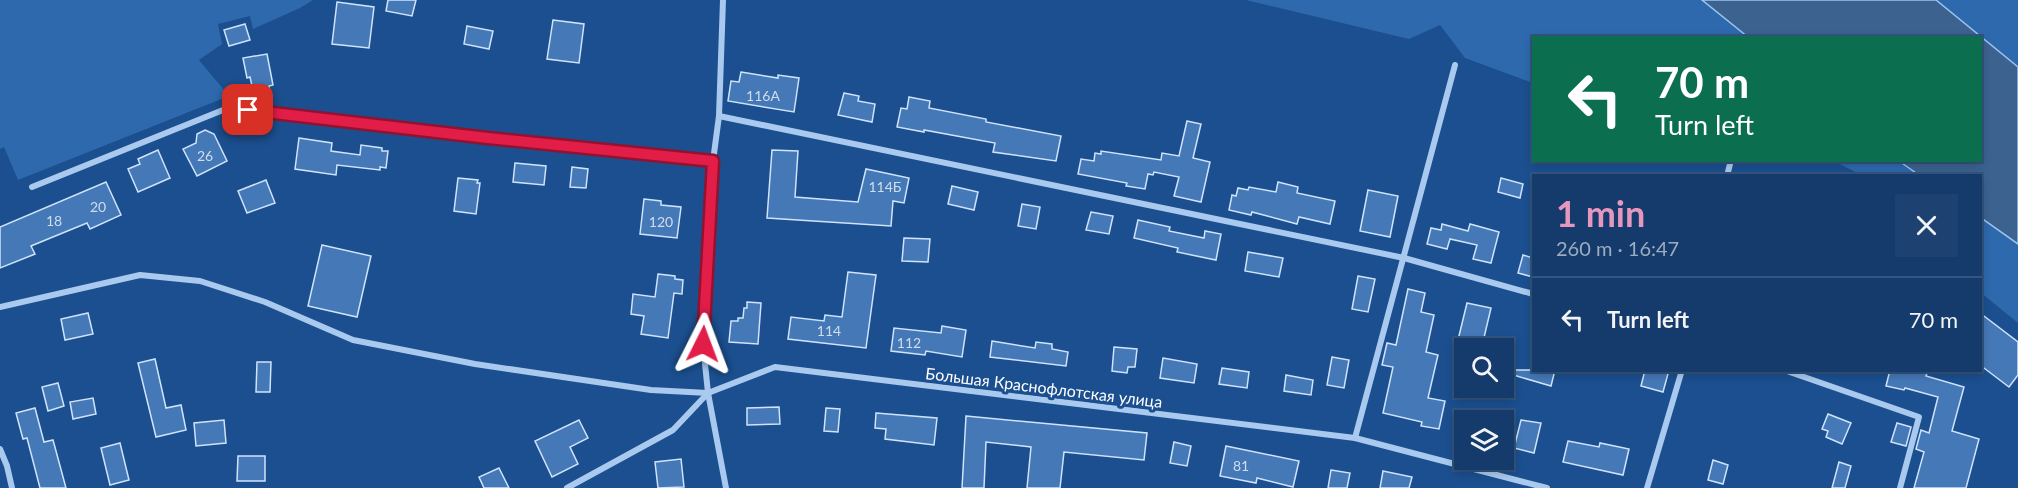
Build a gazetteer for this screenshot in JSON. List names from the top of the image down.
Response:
{
  "streets": {
    "street": ["Большая Краснофлотская улица"]
  },
  "house_numbers": [
    "116А",
    "26",
    "114Б",
    "20",
    "18",
    "120",
    "114",
    "112",
    "81"
  ],
  "page": {
    "turn": ["70 m", "Turn left"],
    "heading": ["1 min", "260 m · 16:47"],
    "list": [
      {
        "name": "Turn left",
        "value": "70 m"
      }
    ]
  }
}
